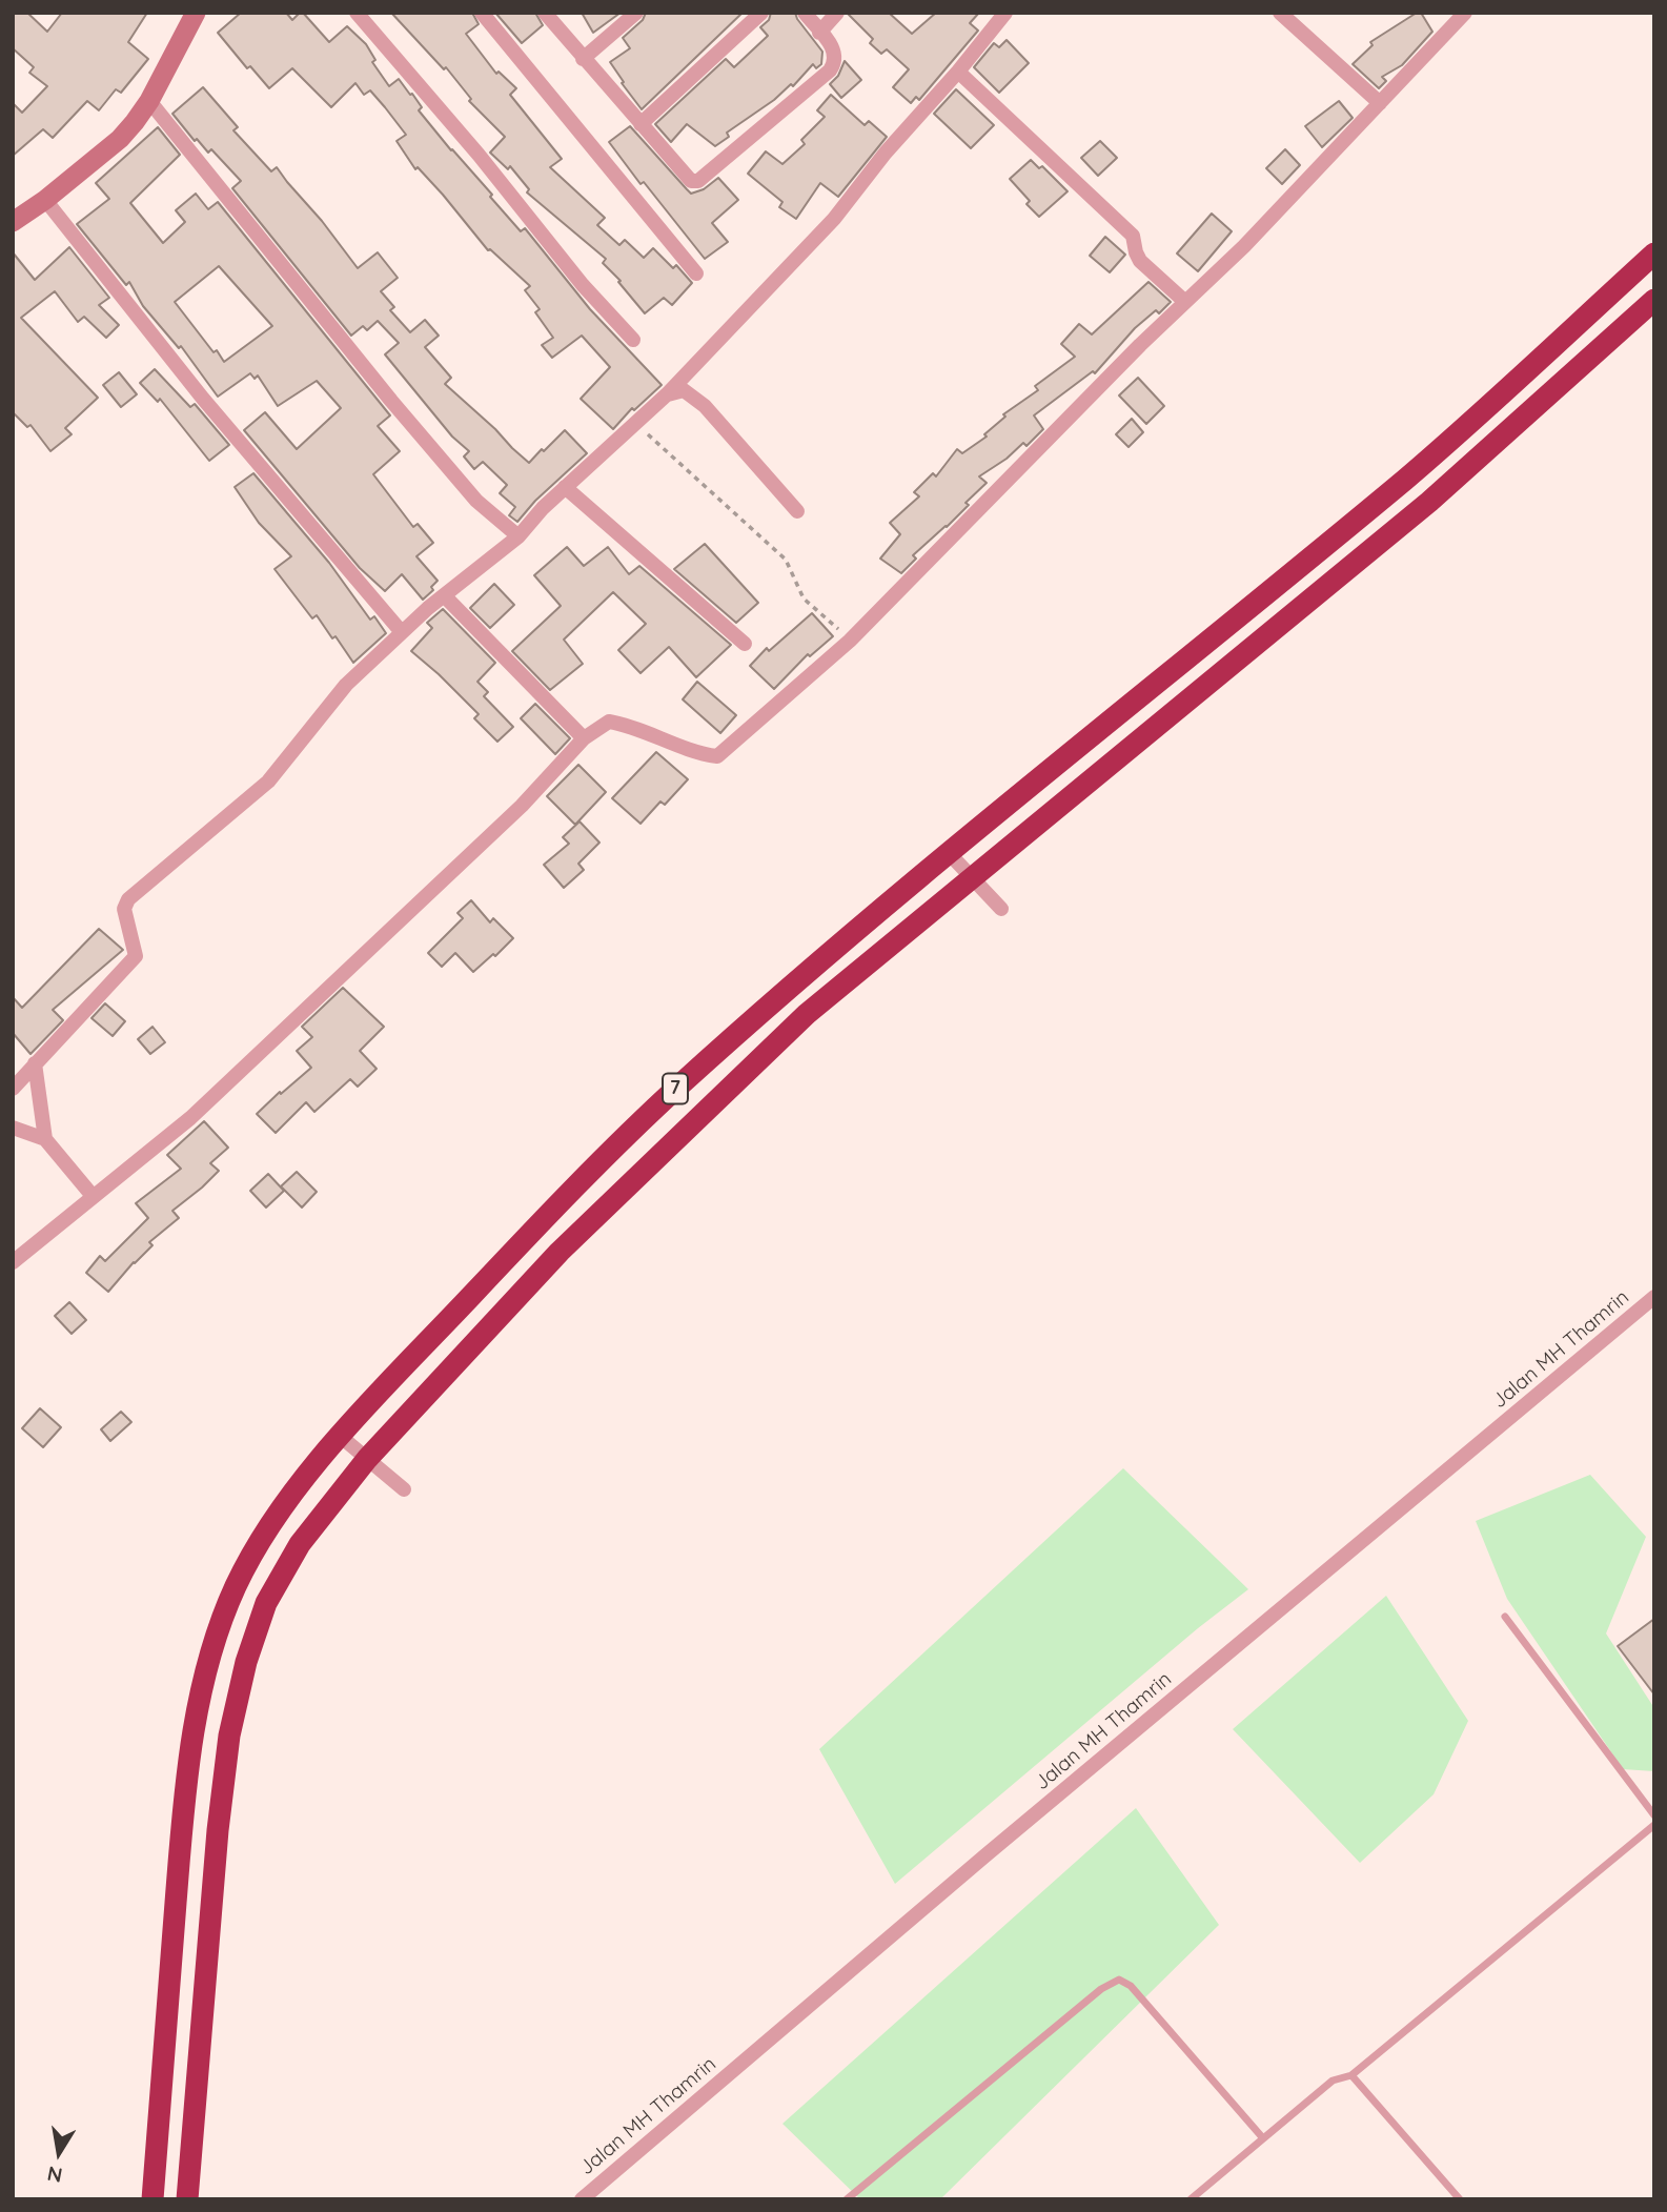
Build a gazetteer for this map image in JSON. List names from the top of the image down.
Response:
{
  "streets": {
    "highway": ["7"],
    "street": ["Jalan MH Thamrin"]
  },
  "north": "bottom"
}
